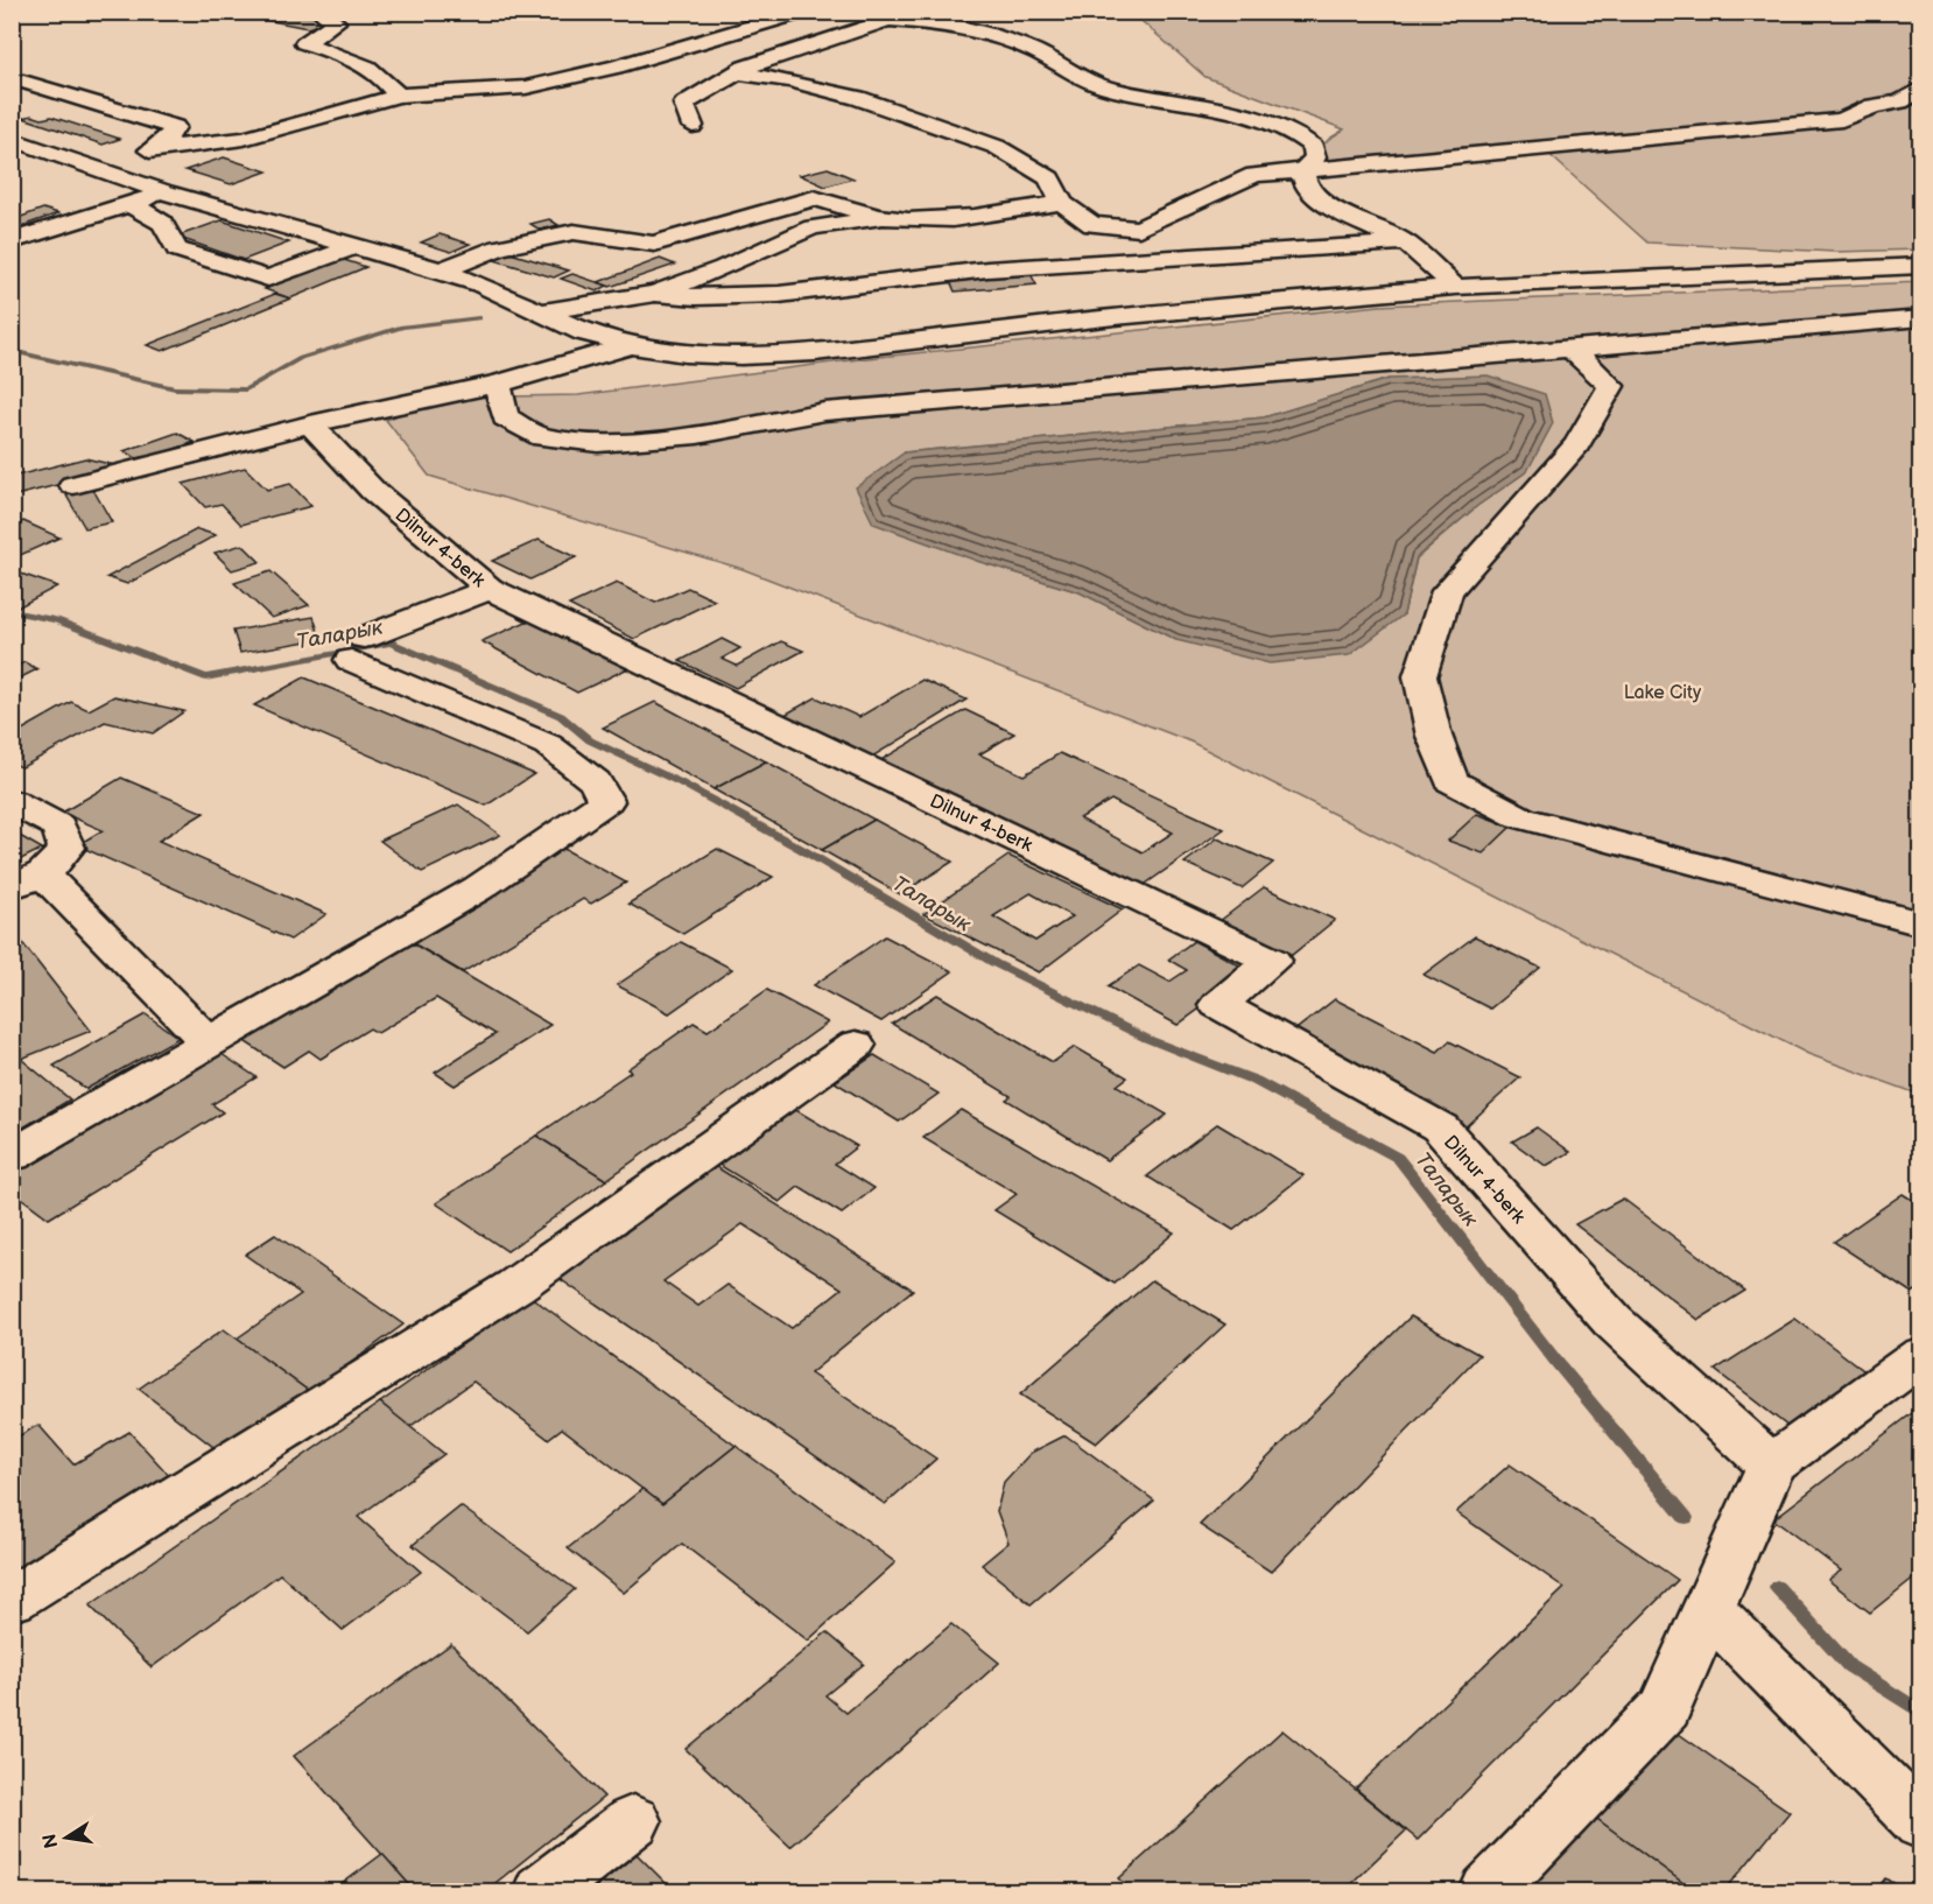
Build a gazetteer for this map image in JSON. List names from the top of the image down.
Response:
{
  "streets": {
    "street": ["Dilnur 4-berk"]
  },
  "water": ["Таларык"],
  "parks": ["Lake City"],
  "north": "left"
}
